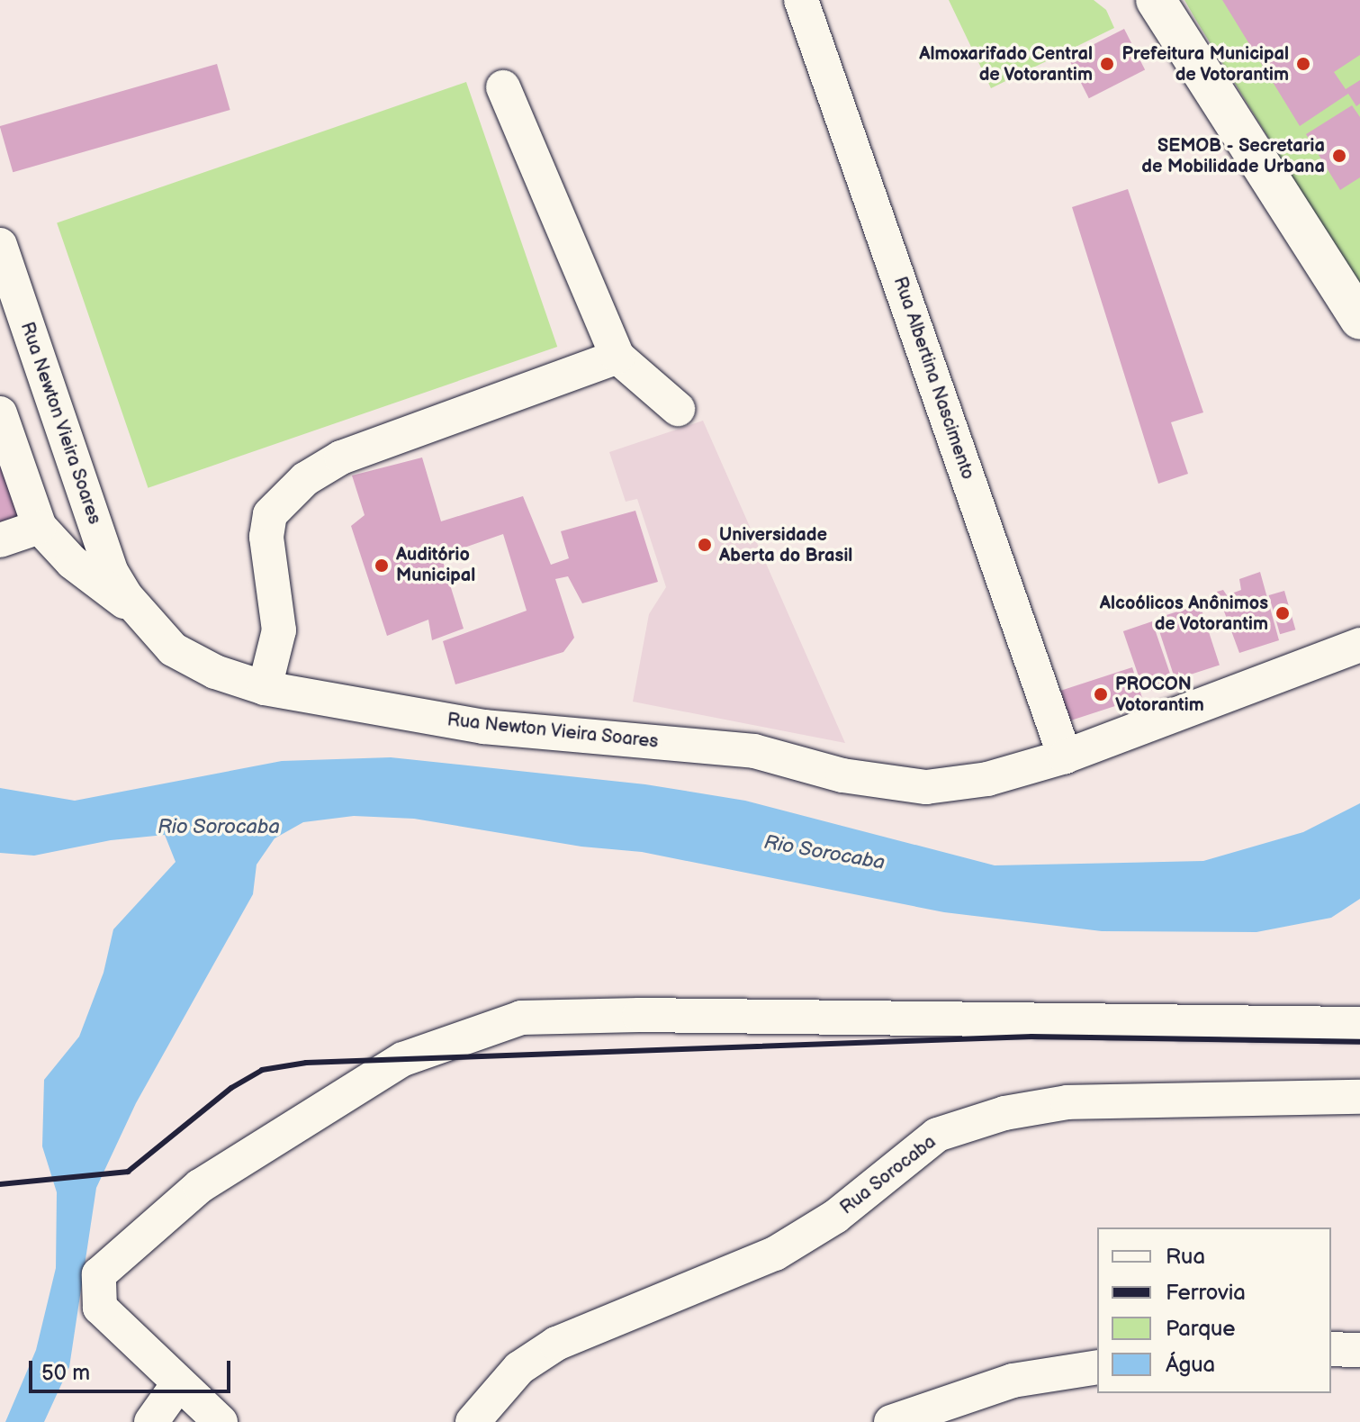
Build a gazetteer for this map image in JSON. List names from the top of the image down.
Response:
{
  "streets": {
    "street": ["Rua Albertina Nascimento", "Rua Newton Vieira Soares", "Rua Sorocaba"]
  },
  "crossings": [
    ["Rua Albertina Nascimento", "Rua Newton Vieira Soares"]
  ],
  "water": ["Rio Sorocaba"],
  "places": [
    "Almoxarifado Central de Votorantim",
    "Prefeitura Municipal de Votorantim",
    "SEMOB - Secretaria de Mobilidade Urbana",
    "Universidade Aberta do Brasil",
    "Auditório Municipal",
    "Alcoólicos Anônimos de Votorantim",
    "PROCON Votorantim"
  ],
  "legend": [
    "Rua",
    "Ferrovia",
    "Parque",
    "Água"
  ],
  "scale_bar": "50 m"
}
